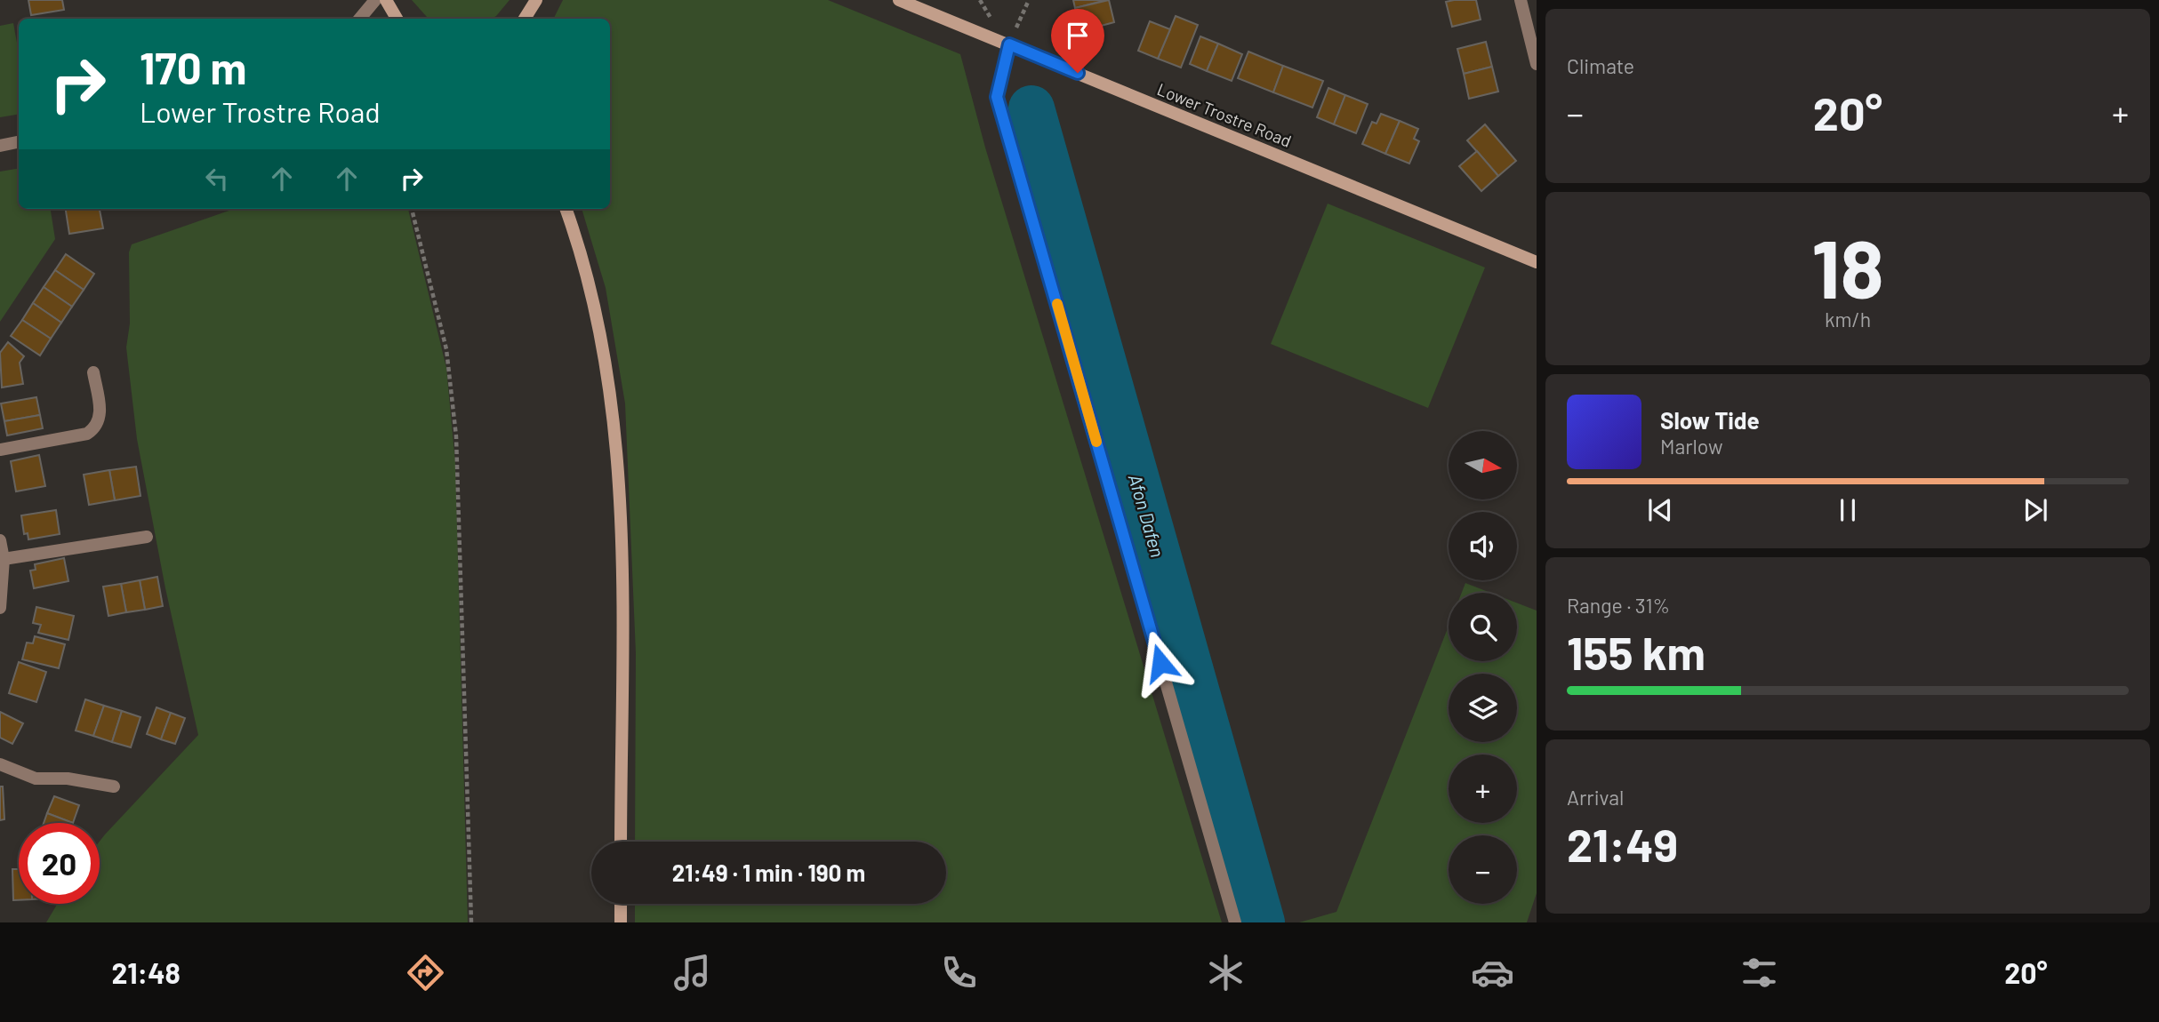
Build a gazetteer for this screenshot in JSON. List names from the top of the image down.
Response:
{
  "streets": {
    "main road": ["Lower Trostre Road"]
  },
  "water": ["Afon Dafen"],
  "north": "right",
  "page": {
    "tile": [
      "Climate",
      ["18", "km/h"],
      ["Range · 31%", "155 km"],
      ["Arrival", "21:49"]
    ],
    "turn": ["170 m", "Lower Trostre Road"],
    "heat": ["−", "20°", "+"],
    "song": ["Slow Tide", "Marlow"],
    "map_buttons": ["+", "−"],
    "limit": "20",
    "trip": "21:49 · 1 min · 190 m",
    "tabs": ["21:48", "20°"]
  }
}
